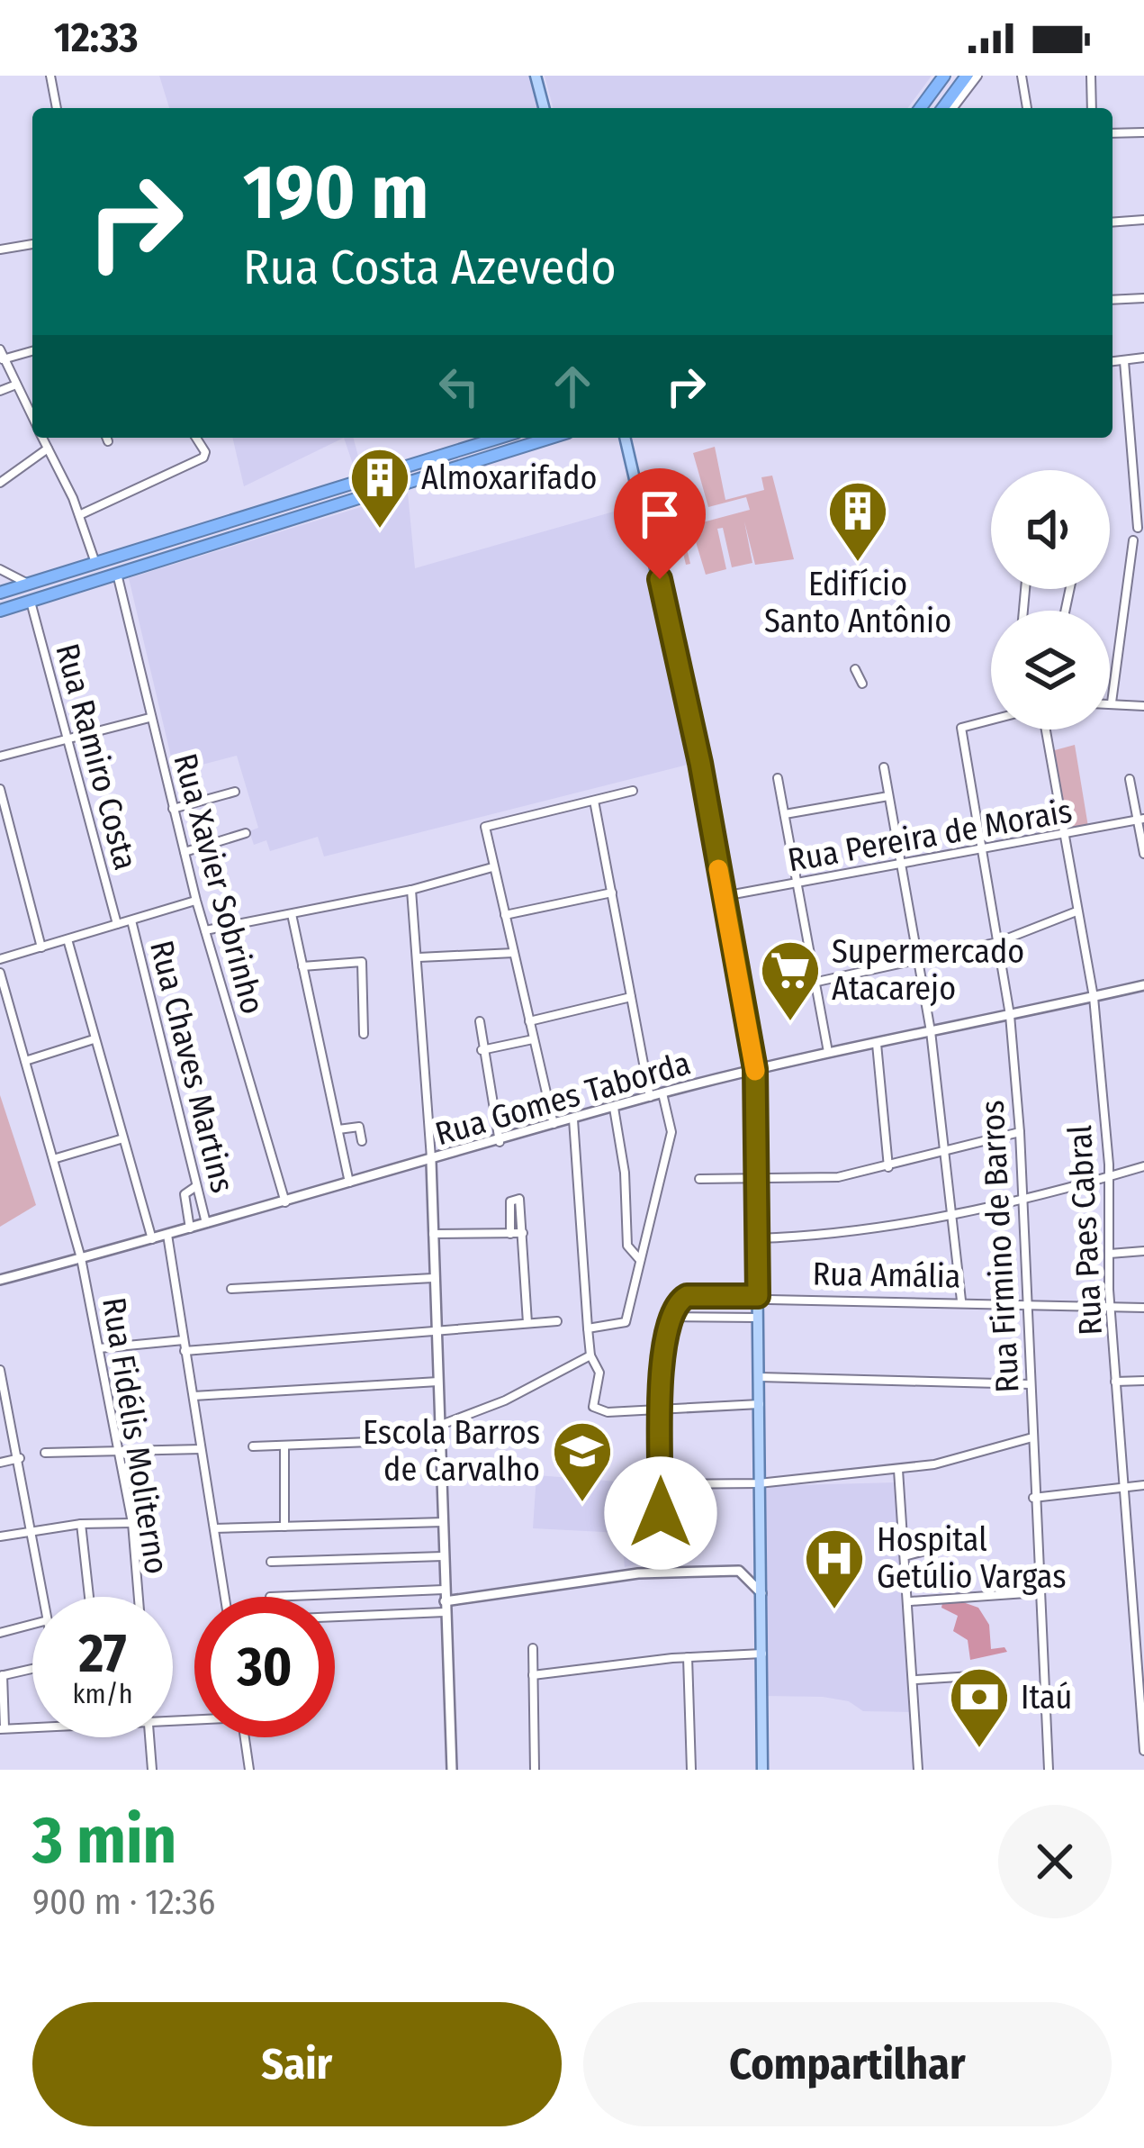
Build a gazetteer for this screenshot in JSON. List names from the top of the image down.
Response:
{
  "streets": {
    "main road": ["Rua Gomes Taborda"],
    "street": [
      "Rua Ramiro Costa",
      "Rua Pereira de Morais",
      "Rua Xavier Sobrinho",
      "Rua Chaves Martins",
      "Rua Paes Cabral",
      "Rua Firmino de Barros",
      "Rua Amália",
      "Rua Fidélis Moliterno"
    ]
  },
  "crossings": [
    ["Rua Pereira de Morais", "Rua Paes Cabral"],
    ["Rua Pereira de Morais", "Rua Firmino de Barros"],
    ["Rua Xavier Sobrinho", "Rua Gomes Taborda"],
    ["Rua Chaves Martins", "Rua Gomes Taborda"],
    ["Rua Gomes Taborda", "Rua Paes Cabral"],
    ["Rua Gomes Taborda", "Rua Firmino de Barros"],
    ["Rua Gomes Taborda", "Rua Fidélis Moliterno"],
    ["Rua Paes Cabral", "Rua Amália"],
    ["Rua Firmino de Barros", "Rua Amália"]
  ],
  "places": {
    "building": ["Almoxarifado", "Edifício Santo Antônio"],
    "supermarket": ["Supermercado Atacarejo"],
    "school or university": ["Escola Barros de Carvalho"],
    "hospital": ["Hospital Getúlio Vargas"],
    "bank": ["Itaú"]
  },
  "page": {
    "status": "12:33",
    "turn": ["190 m", "Rua Costa Azevedo"],
    "speed": "27 km/h",
    "limit": "30",
    "heading": ["3 min", "900 m · 12:36"],
    "buttons": ["Sair", "Compartilhar"]
  }
}
